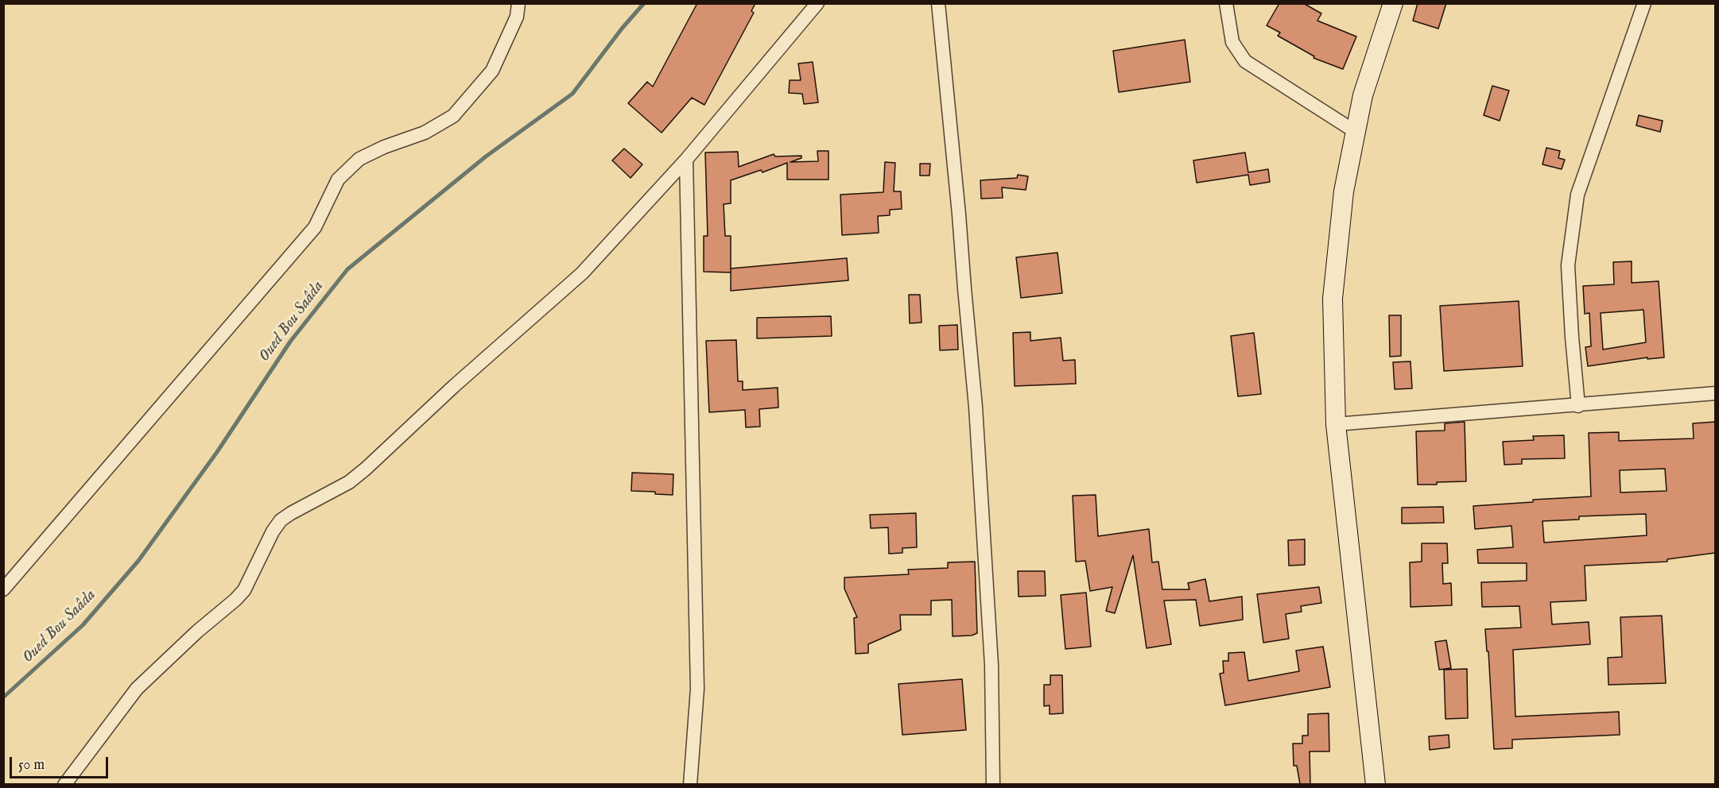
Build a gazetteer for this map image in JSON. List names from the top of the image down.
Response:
{
  "water": ["Oued Bou Saâda"],
  "scale_bar": "50 m"
}
